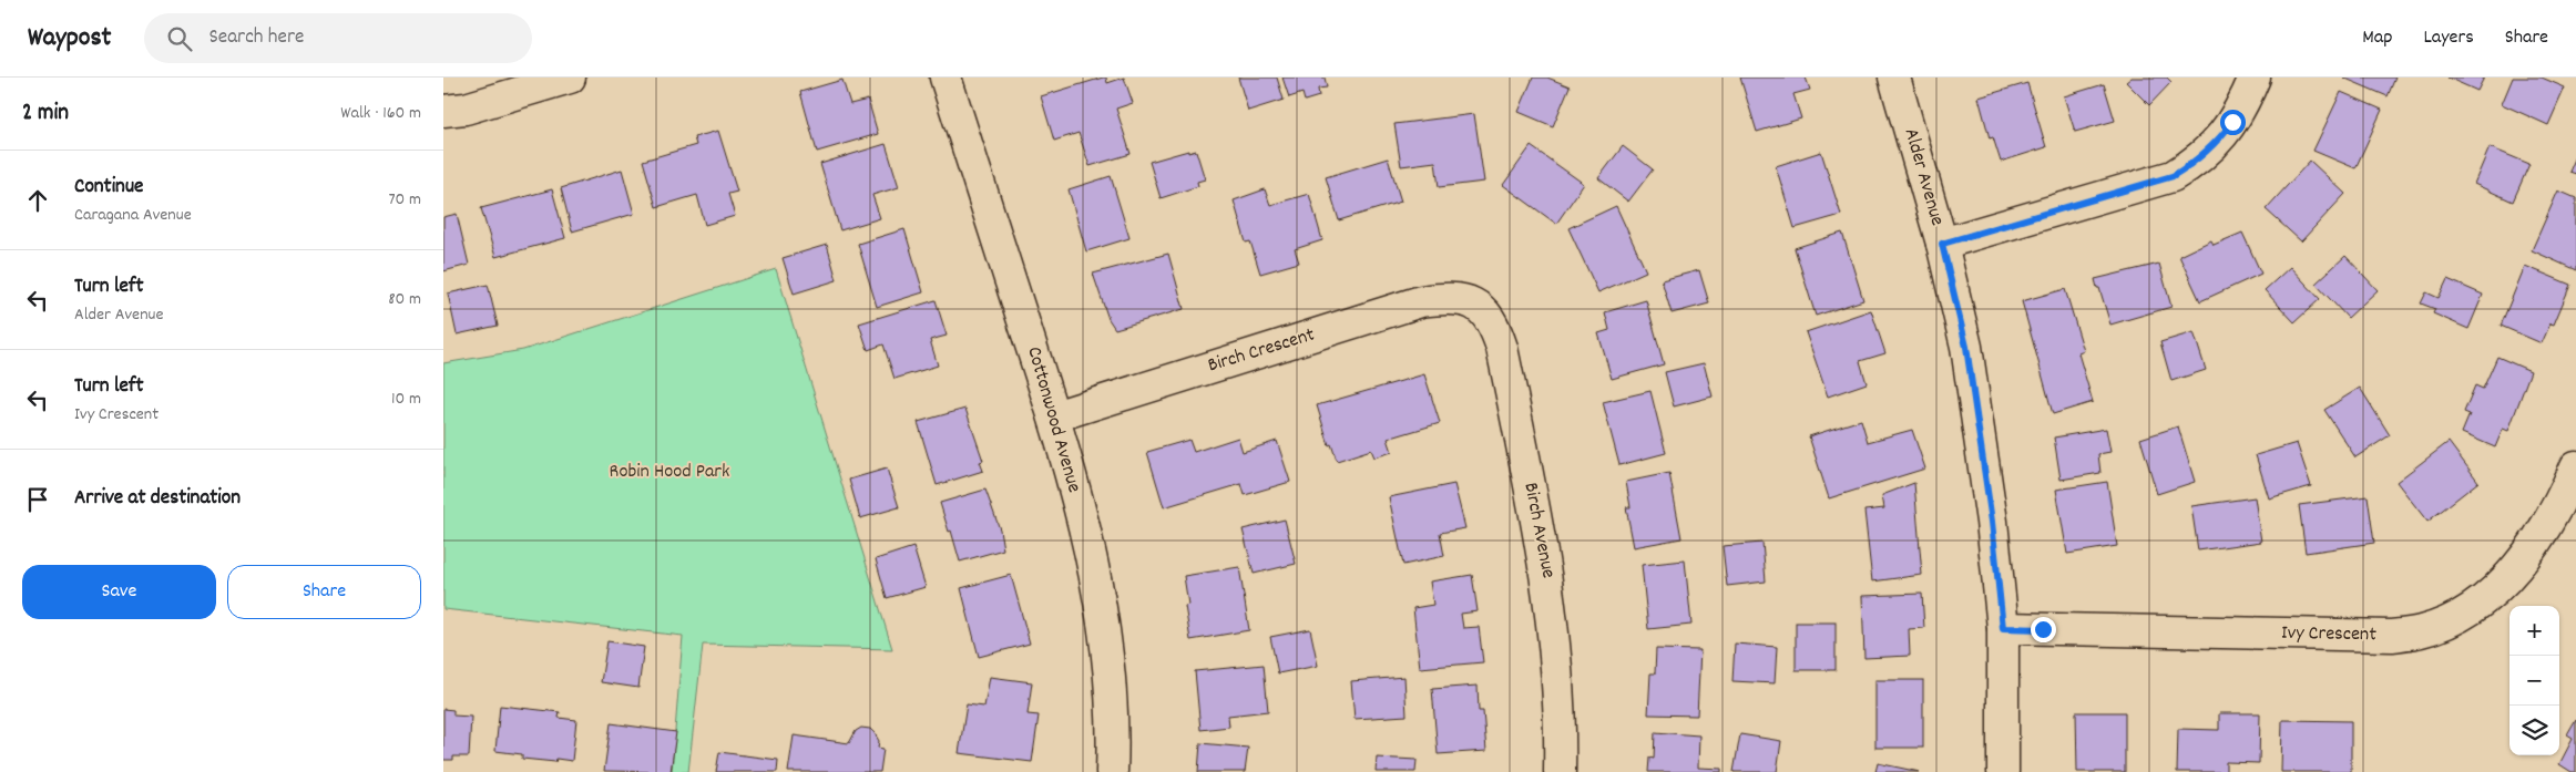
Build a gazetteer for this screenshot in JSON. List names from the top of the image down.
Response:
{
  "streets": {
    "street": [
      "Alder Avenue",
      "Birch Crescent",
      "Cottonwood Avenue",
      "Birch Avenue",
      "Ivy Crescent"
    ]
  },
  "crossings": [
    ["Alder Avenue", "Ivy Crescent"],
    ["Birch Crescent", "Cottonwood Avenue"],
    ["Birch Crescent", "Birch Avenue"]
  ],
  "parks": ["Robin Hood Park"],
  "page": {
    "header": "Waypost",
    "search": "Search here",
    "nav": ["Map", "Layers", "Share"],
    "heading": ["2 min", "Walk · 160 m"],
    "list": [
      ["Continue", "Caragana Avenue", "70 m"],
      ["Turn left", "Alder Avenue", "80 m"],
      ["Turn left", "Ivy Crescent", "10 m"],
      "Arrive at destination"
    ],
    "buttons": ["Save", "Share"],
    "map_buttons": ["+", "−"]
  }
}
